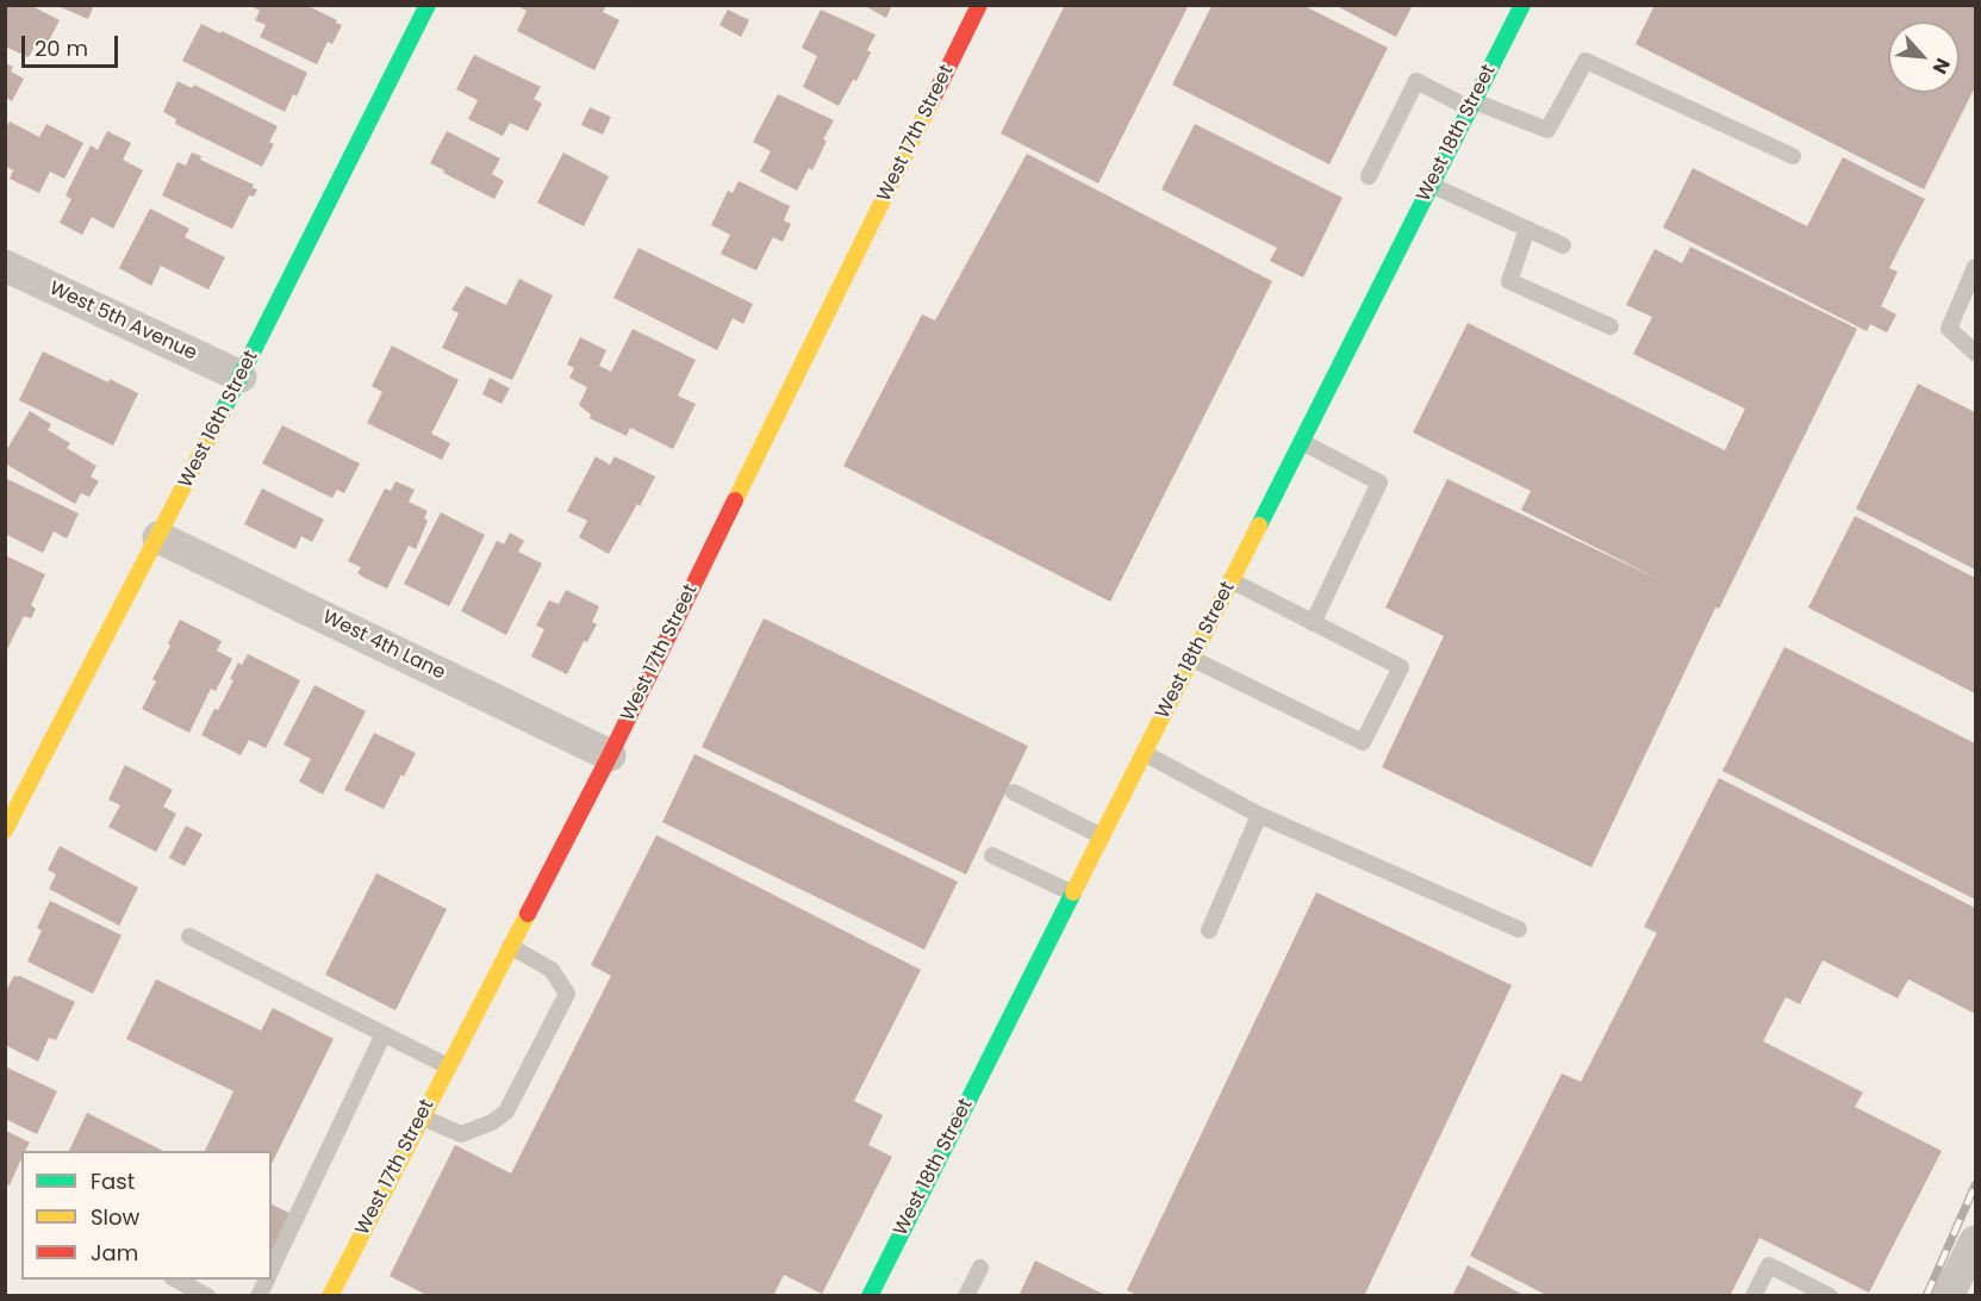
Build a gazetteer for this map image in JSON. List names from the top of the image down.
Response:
{
  "streets": {
    "street": [
      "West 17th Street",
      "West 18th Street",
      "West 5th Avenue",
      "West 16th Street",
      "West 4th Lane"
    ]
  },
  "crossings": [
    ["West 17th Street", "West 4th Lane"],
    ["West 5th Avenue", "West 16th Street"],
    ["West 16th Street", "West 4th Lane"]
  ],
  "legend": ["Fast", "Slow", "Jam"],
  "scale_bar": "20 m",
  "north": "bottom right"
}
